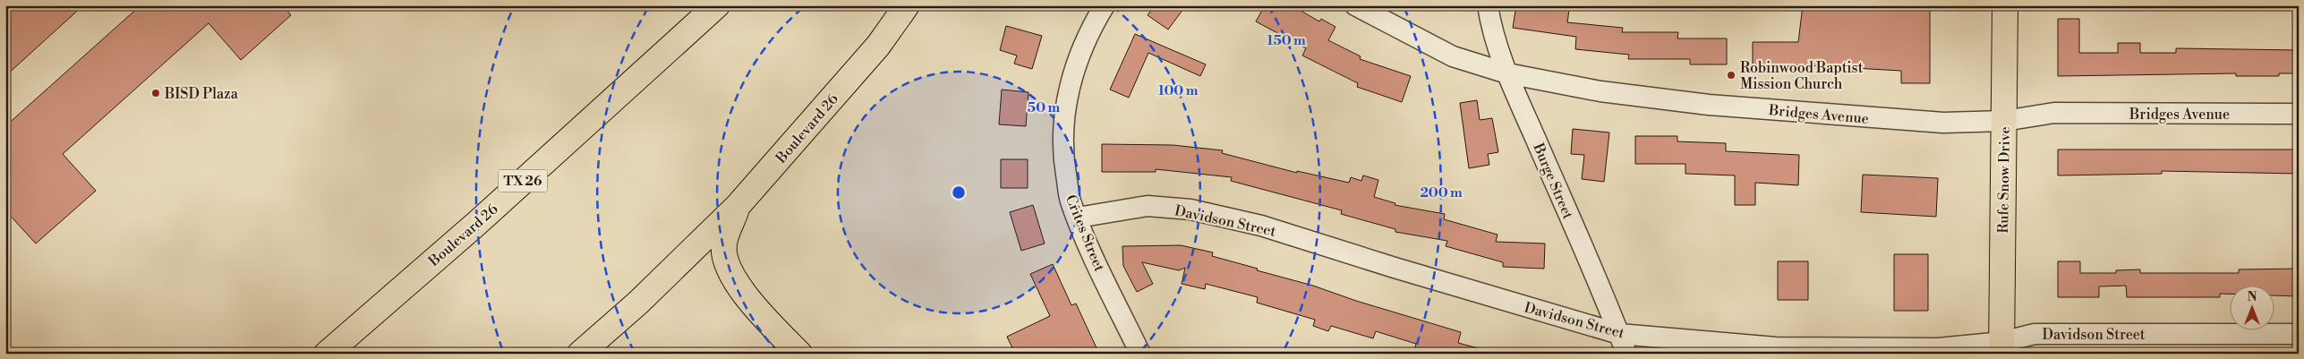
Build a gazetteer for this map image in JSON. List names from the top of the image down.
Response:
{
  "streets": {
    "main road": ["Boulevard 26", "Rufe Snow Drive", "TX 26"],
    "street": [
      "Bridges Avenue",
      "Burge Street",
      "Davidson Street",
      "Crites Street"
    ]
  },
  "crossings": [
    ["Bridges Avenue", "Rufe Snow Drive"],
    ["Bridges Avenue", "Burge Street"],
    ["Rufe Snow Drive", "Davidson Street"],
    ["Burge Street", "Davidson Street"],
    ["Davidson Street", "Crites Street"]
  ],
  "places": ["Robinwood Baptist Mission Church", "BISD Plaza"],
  "north": "top",
  "rings": [
    "150 m",
    "100 m",
    "50 m",
    "200 m"
  ]
}
